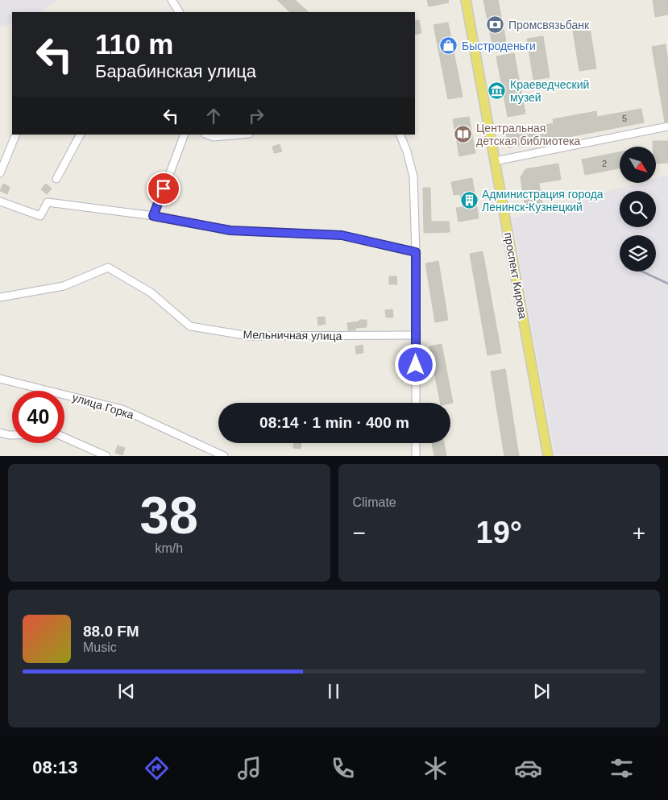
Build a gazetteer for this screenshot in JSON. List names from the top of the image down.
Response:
{
  "streets": {
    "main road": ["проспект Кирова"],
    "street": ["Мельничная улица", "улица Горка"]
  },
  "places": {
    "bank": ["Промсвязьбанк"],
    "shop": ["Быстроденьги"],
    "museum": ["Краеведческий музей"],
    "library": ["Центральная детская библиотека"],
    "building": ["Администрация города Ленинск-Кузнецкий"]
  },
  "house_numbers": ["5", "2"],
  "north": "bottom right",
  "page": {
    "turn": ["110 m", "Барабинская улица"],
    "limit": "40",
    "trip": "08:14 · 1 min · 400 m",
    "tile": [
      ["38", "km/h"],
      "Climate"
    ],
    "heat": ["−", "19°", "+"],
    "song": ["88.0 FM", "Music"],
    "tabs": "08:13"
  }
}
